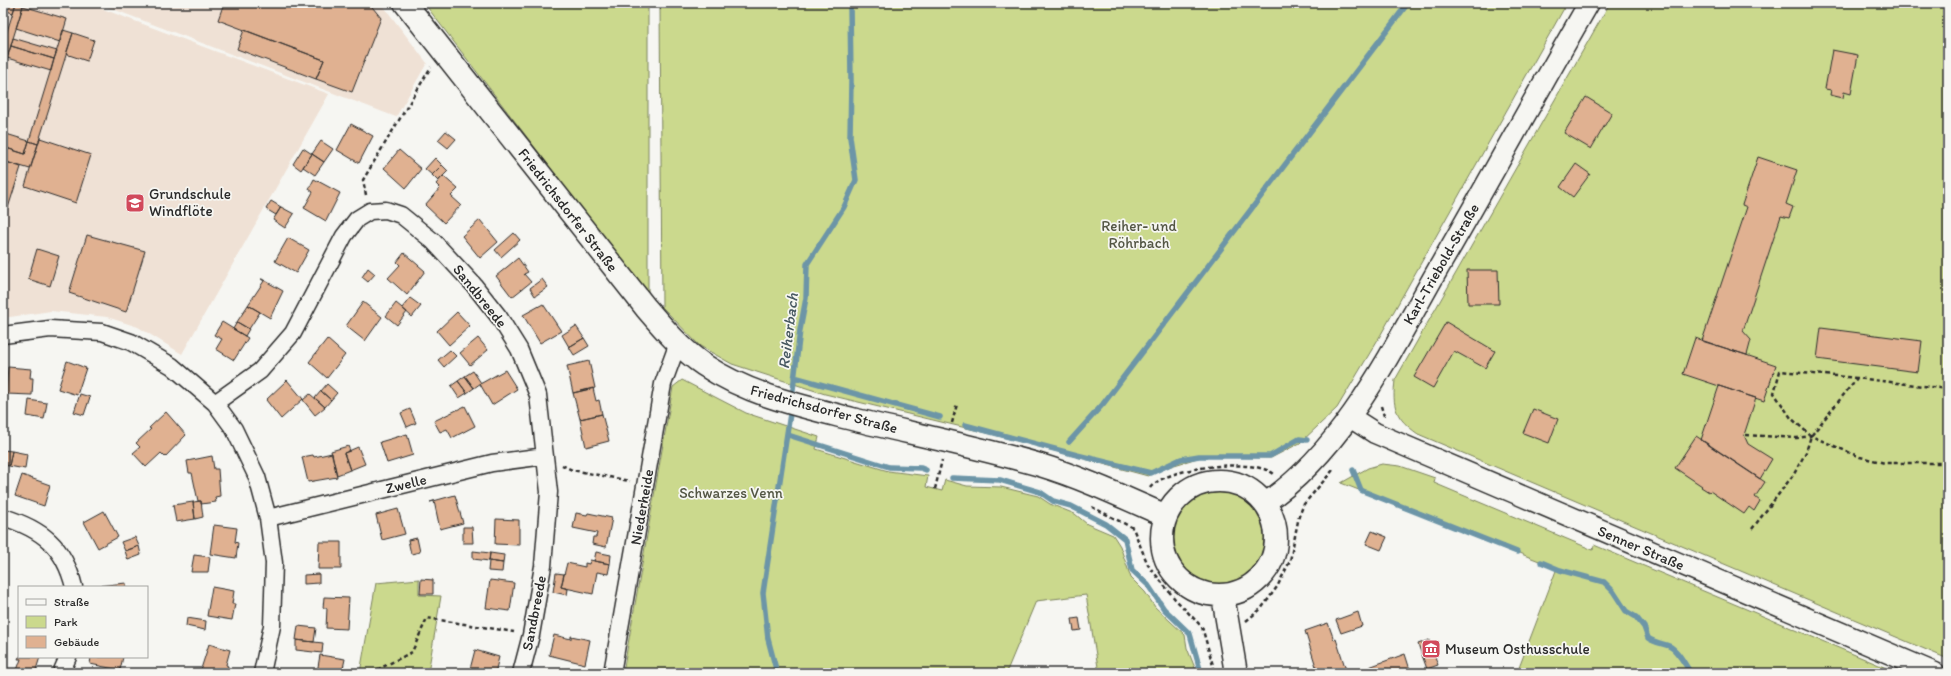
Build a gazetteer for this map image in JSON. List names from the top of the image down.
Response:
{
  "streets": {
    "main road": ["Friedrichsdorfer Straße"],
    "street": [
      "Karl-Triebold-Straße",
      "Sandbreede",
      "Zwelle",
      "Niederheide",
      "Senner Straße"
    ]
  },
  "crossings": [
    ["Friedrichsdorfer Straße", "Karl-Triebold-Straße"],
    ["Friedrichsdorfer Straße", "Niederheide"],
    ["Karl-Triebold-Straße", "Senner Straße"],
    ["Sandbreede", "Zwelle"]
  ],
  "water": ["Reiherbach"],
  "parks": ["Reiher- und Röhrbach", "Schwarzes Venn"],
  "places": {
    "school or university": ["Grundschule Windflöte"],
    "museum": ["Museum Osthusschule"]
  },
  "legend": ["Straße", "Park", "Gebäude"]
}
